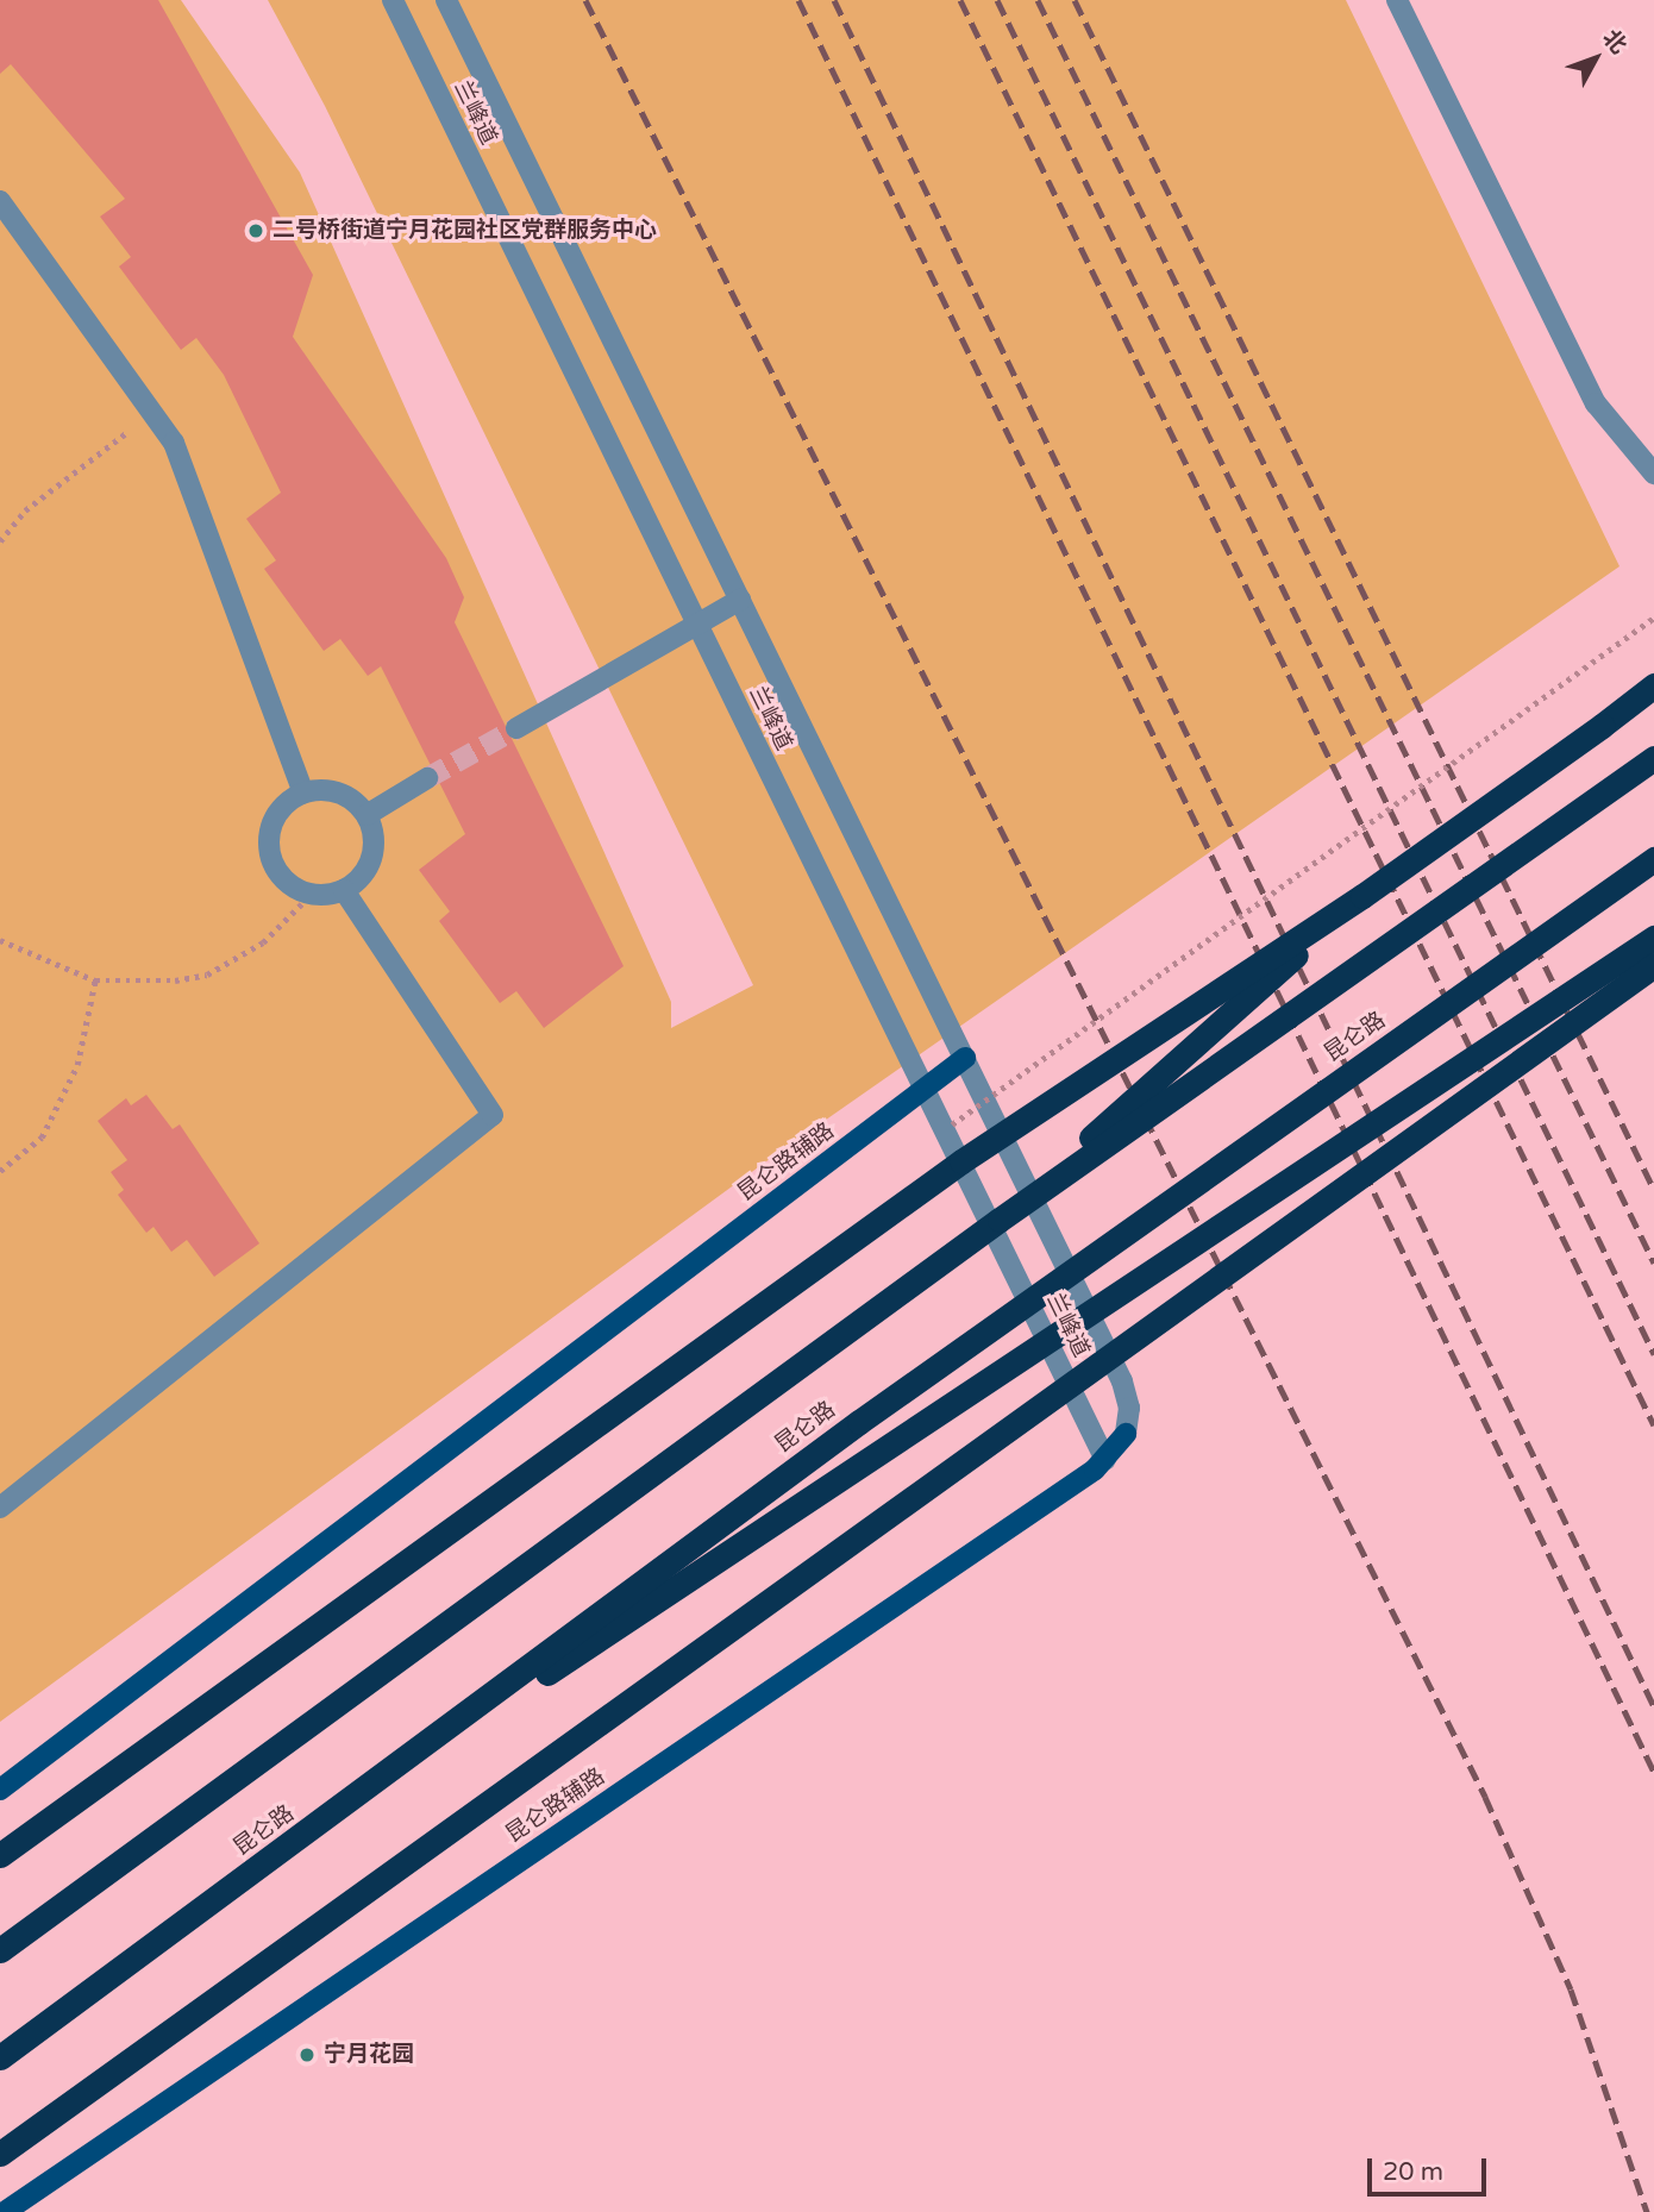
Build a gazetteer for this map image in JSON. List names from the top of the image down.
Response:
{
  "streets": {
    "highway": ["昆仑路"],
    "main road": ["昆仑路辅路"],
    "street": ["兰峰道"]
  },
  "crossings": [
    ["兰峰道", "昆仑路辅路"]
  ],
  "places": ["二号桥街道宁月花园社区党群服务中心", "宁月花园"],
  "scale_bar": "20 m",
  "north": "top right"
}
